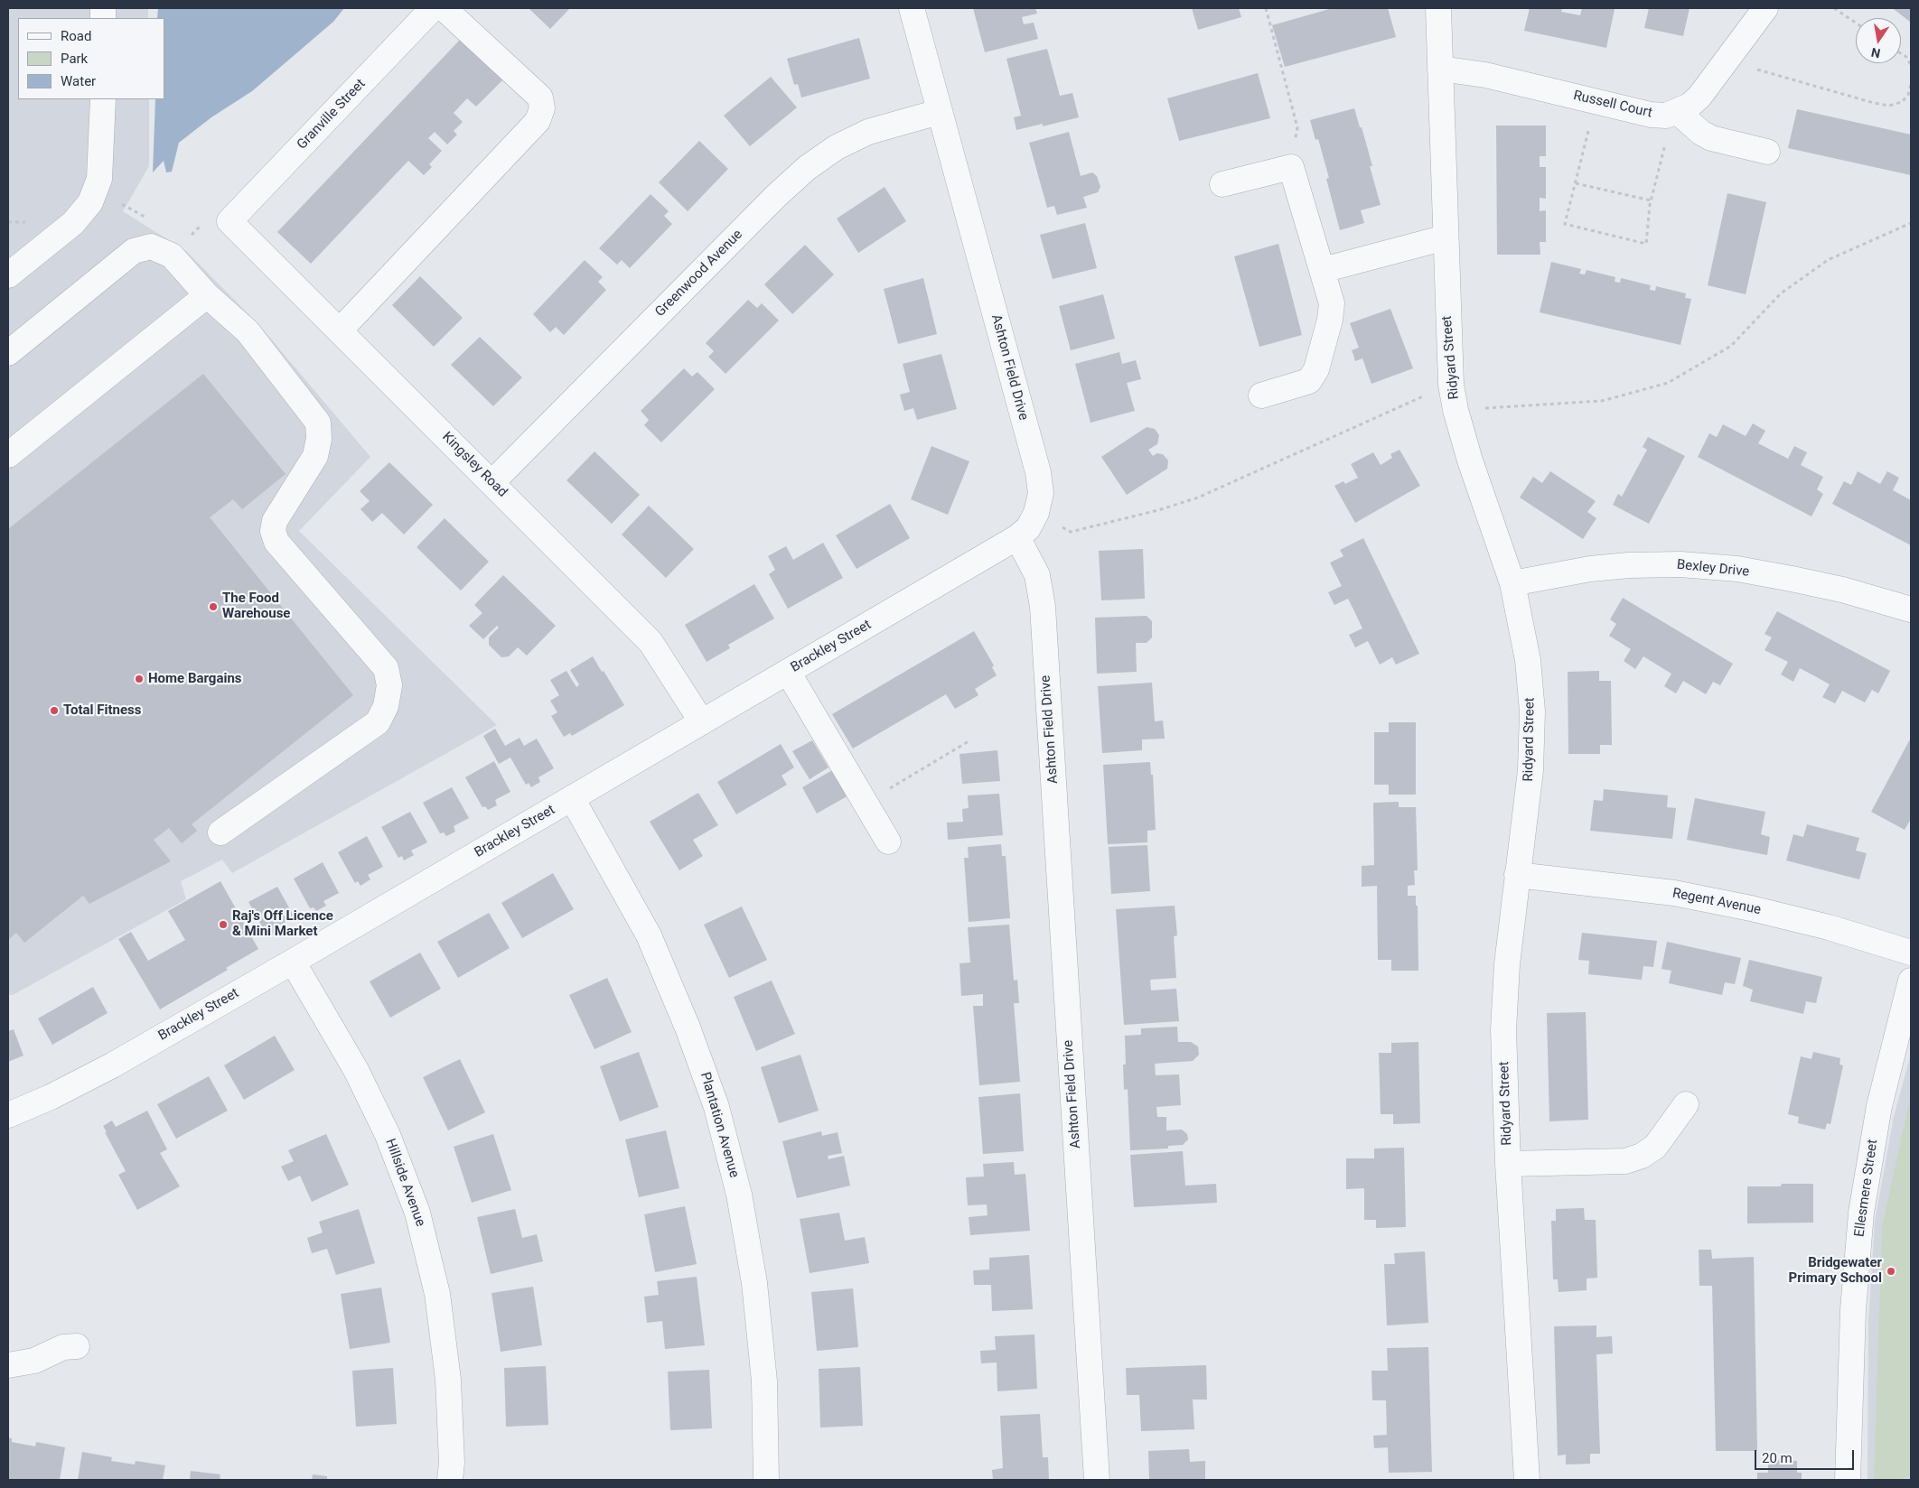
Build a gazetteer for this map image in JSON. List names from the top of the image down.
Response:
{
  "streets": {
    "street": [
      "Russell Court",
      "Granville Street",
      "Greenwood Avenue",
      "Ridyard Street",
      "Ashton Field Drive",
      "Kingsley Road",
      "Bexley Drive",
      "Brackley Street",
      "Regent Avenue",
      "Plantation Avenue",
      "Hillside Avenue",
      "Ellesmere Street"
    ]
  },
  "crossings": [
    ["Russell Court", "Ridyard Street"],
    ["Granville Street", "Kingsley Road"],
    ["Greenwood Avenue", "Ashton Field Drive"],
    ["Greenwood Avenue", "Kingsley Road"],
    ["Ridyard Street", "Bexley Drive"],
    ["Ridyard Street", "Regent Avenue"],
    ["Ashton Field Drive", "Brackley Street"],
    ["Kingsley Road", "Brackley Street"],
    ["Brackley Street", "Plantation Avenue"],
    ["Brackley Street", "Hillside Avenue"]
  ],
  "places": [
    "The Food Warehouse",
    "Home Bargains",
    "Total Fitness",
    "Raj's Off Licence & Mini Market",
    "Bridgewater Primary School"
  ],
  "legend": ["Road", "Park", "Water"],
  "scale_bar": "20 m",
  "north": "bottom"
}
